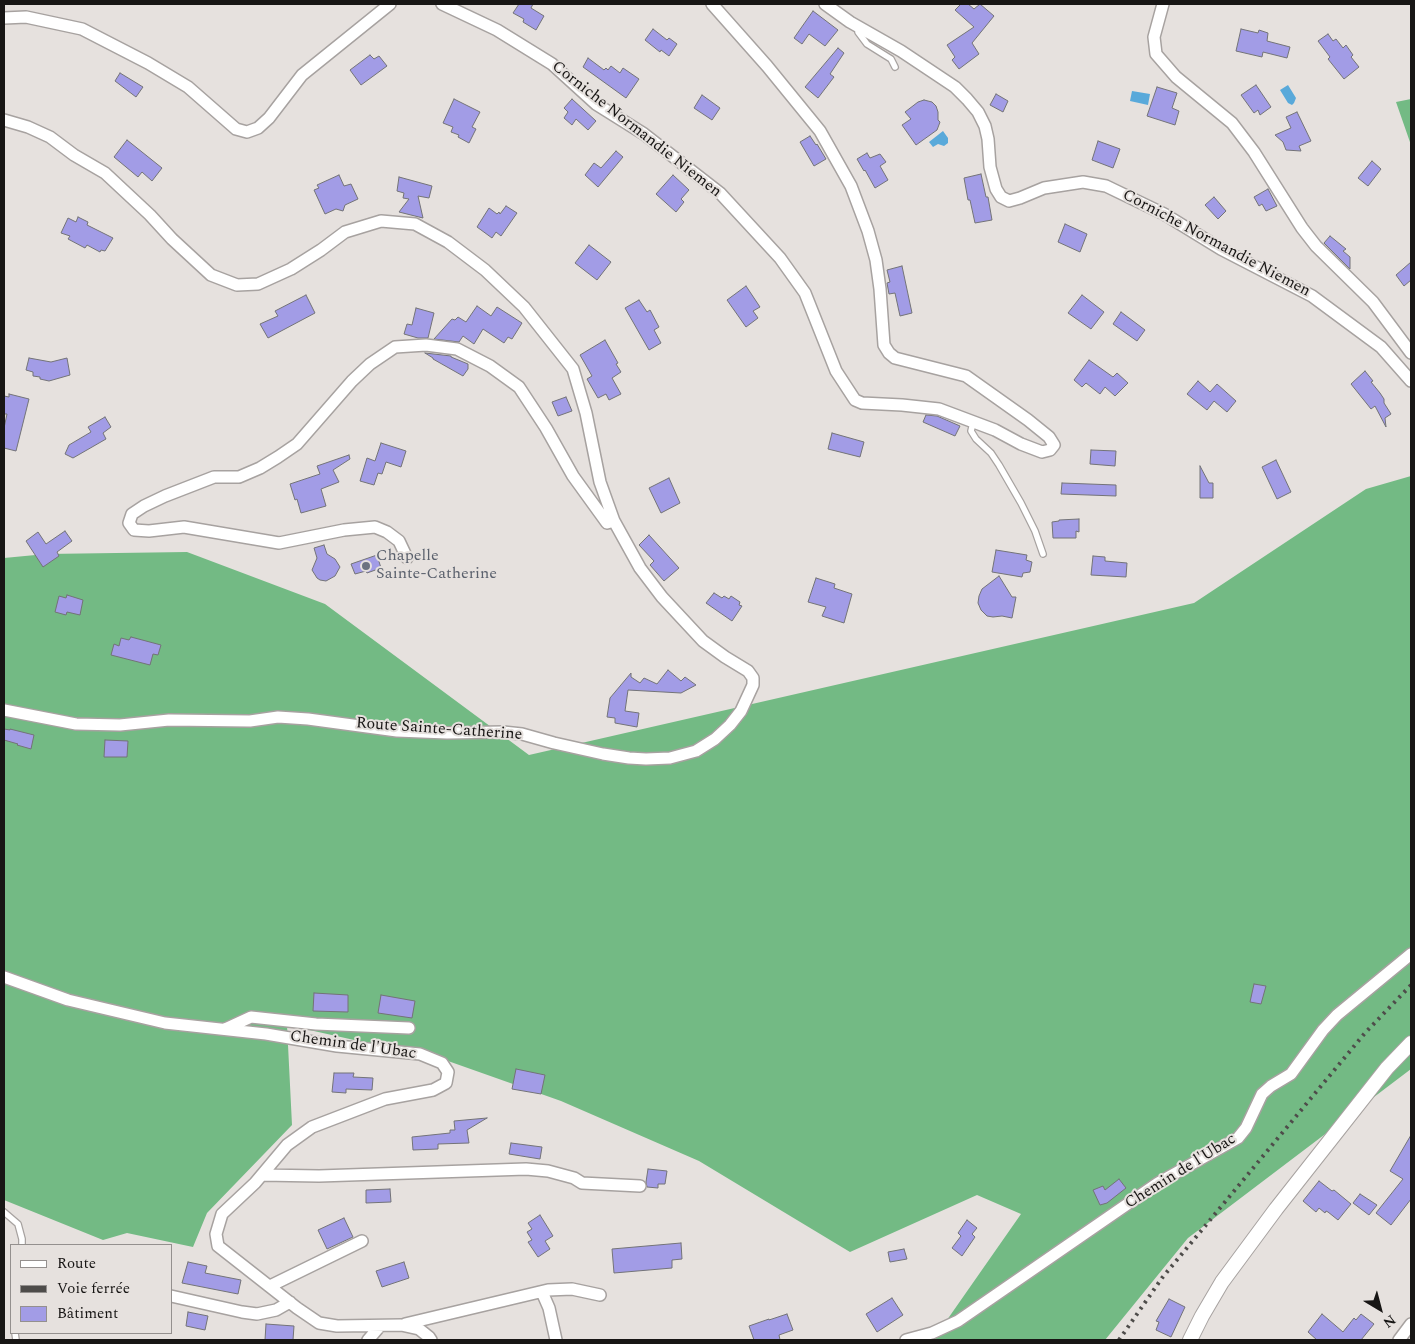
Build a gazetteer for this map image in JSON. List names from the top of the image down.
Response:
{
  "streets": {
    "street": ["Corniche Normandie Niemen", "Route Sainte-Catherine", "Chemin de l'Ubac"]
  },
  "places": ["Chapelle Sainte-Catherine"],
  "legend": ["Route", "Voie ferrée", "Bâtiment"],
  "north": "bottom right"
}
